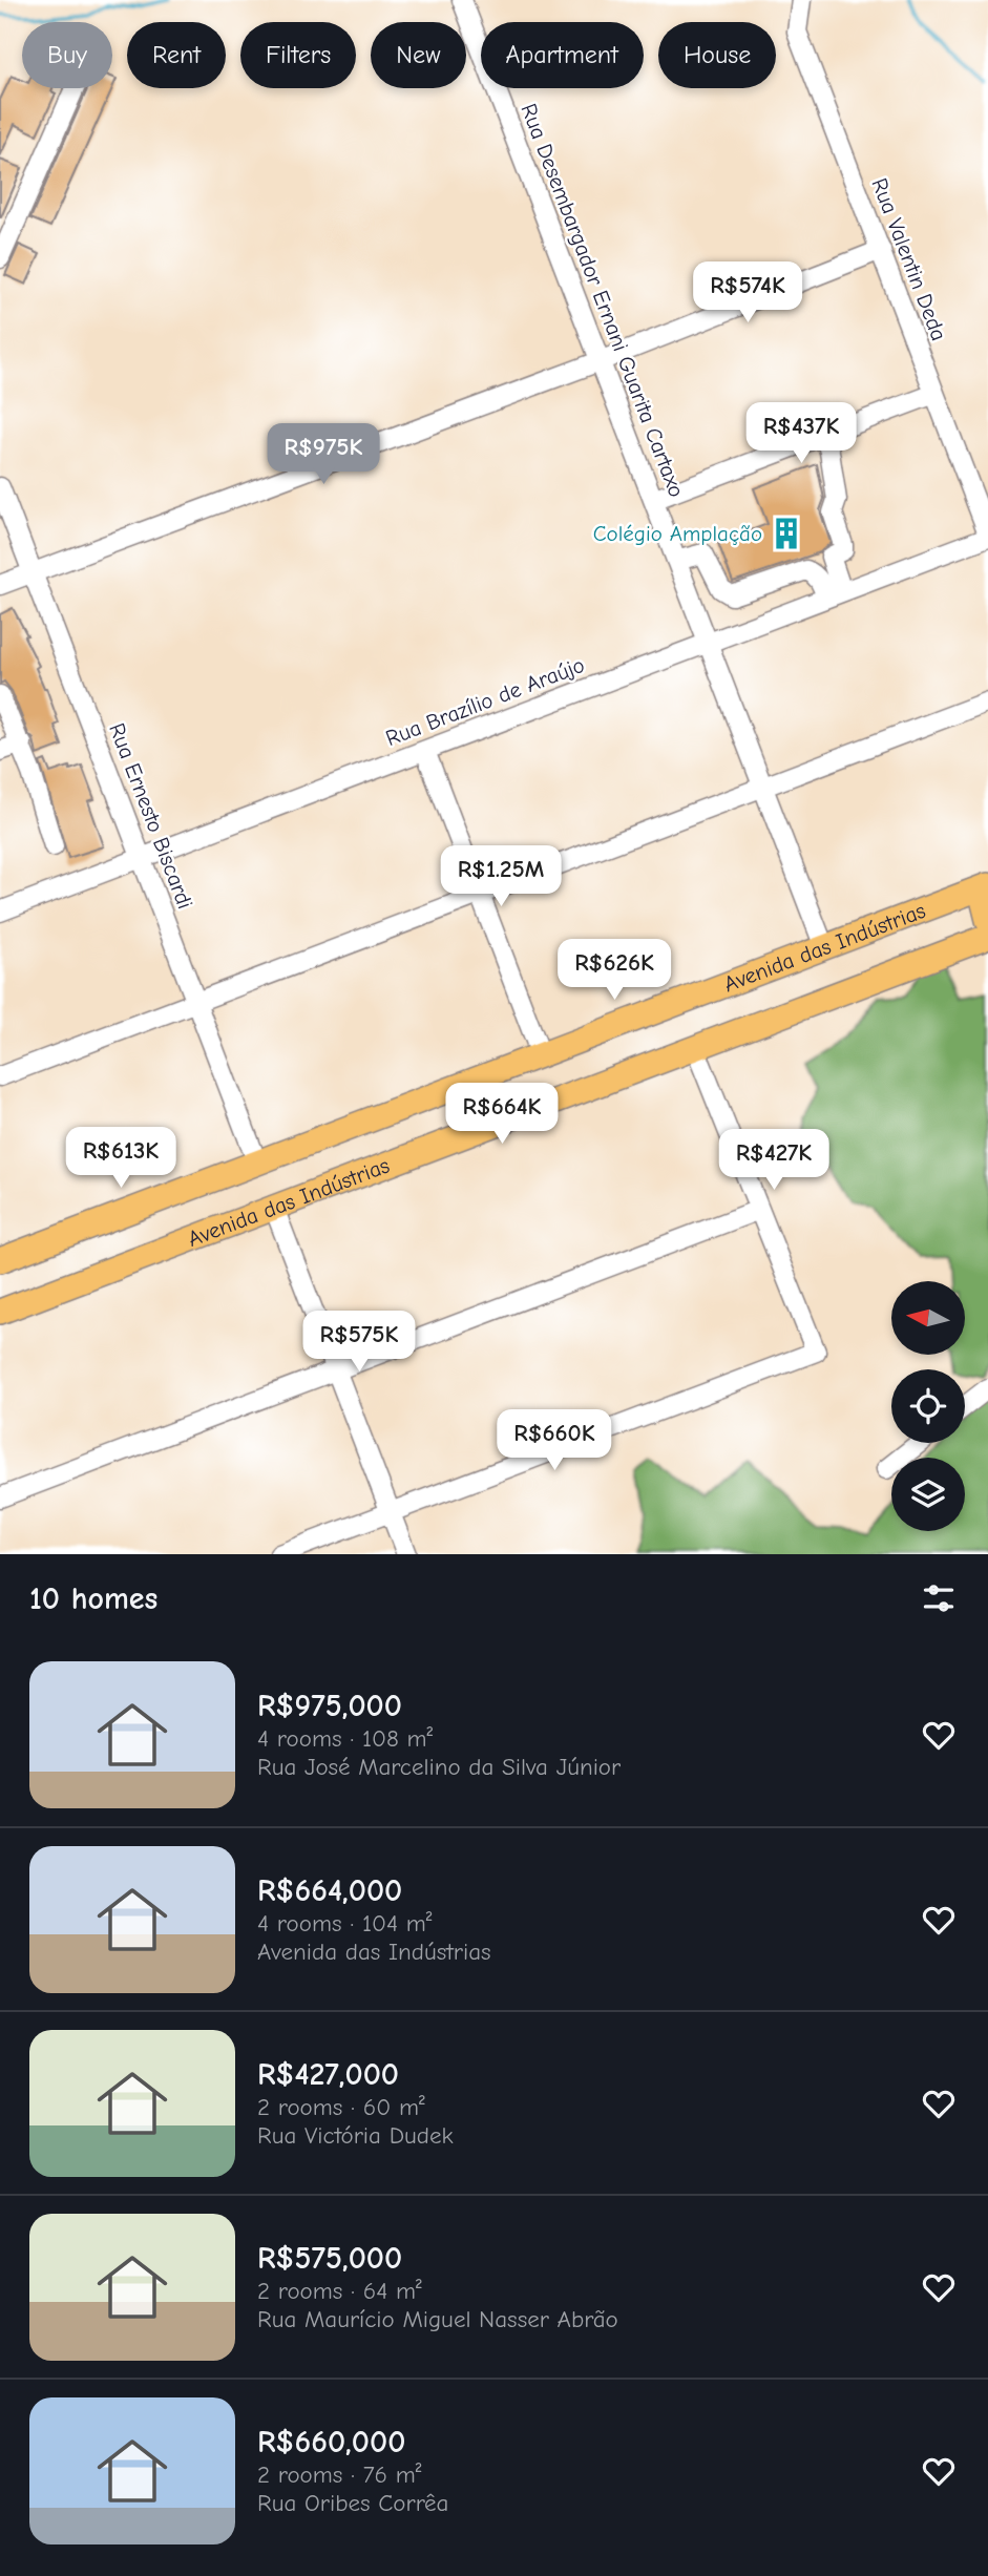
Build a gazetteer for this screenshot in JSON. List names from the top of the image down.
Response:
{
  "streets": {
    "main road": ["Avenida das Indústrias"],
    "street": [
      "Rua Valentin Deda",
      "Rua Desembargador Ernani Guarita Cartaxo",
      "Rua Brazílio de Araújo",
      "Rua Ernesto Biscardi"
    ]
  },
  "crossings": [
    ["Rua Valentin Deda", "Rua Brazílio de Araújo"],
    ["Rua Desembargador Ernani Guarita Cartaxo", "Rua Brazílio de Araújo"],
    ["Rua Desembargador Ernani Guarita Cartaxo", "Avenida das Indústrias"],
    ["Rua Brazílio de Araújo", "Rua Ernesto Biscardi"],
    ["Rua Ernesto Biscardi", "Avenida das Indústrias"]
  ],
  "places": {
    "building": ["Colégio Amplação"]
  },
  "north": "left",
  "page": {
    "chip": [
      "Buy",
      "Rent",
      "Filters",
      "New",
      "Apartment",
      "House"
    ],
    "price": [
      "R$574K",
      "R$437K",
      "R$975K",
      "R$1.25M",
      "R$626K",
      "R$664K",
      "R$613K",
      "R$427K",
      "R$575K",
      "R$660K"
    ],
    "heading": "10 homes",
    "list": [
      {
        "name": "R$975,000",
        "note": "4 rooms · 108 m² · Rua José Marcelino da Silva Júnior"
      },
      {
        "name": "R$664,000",
        "note": "4 rooms · 104 m² · Avenida das Indústrias"
      },
      {
        "name": "R$427,000",
        "note": "2 rooms · 60 m² · Rua Victória Dudek"
      },
      {
        "name": "R$575,000",
        "note": "2 rooms · 64 m² · Rua Maurício Miguel Nasser Abrão"
      },
      {
        "name": "R$660,000",
        "note": "2 rooms · 76 m² · Rua Oribes Corrêa"
      }
    ]
  }
}
